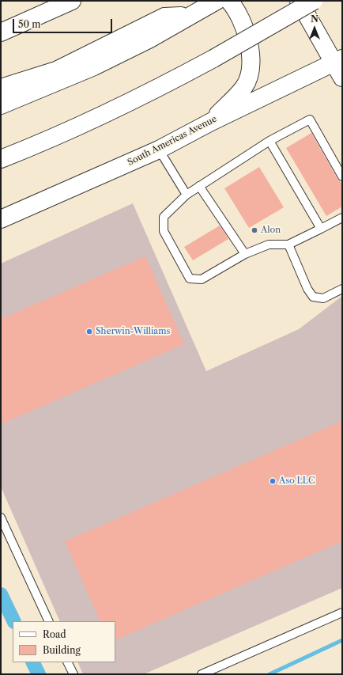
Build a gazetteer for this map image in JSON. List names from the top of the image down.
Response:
{
  "streets": {
    "main road": ["South Americas Avenue"]
  },
  "places": ["Alon", "Sherwin-Williams", "Aso LLC"],
  "legend": ["Road", "Building"],
  "scale_bar": "50 m",
  "north": "top"
}
